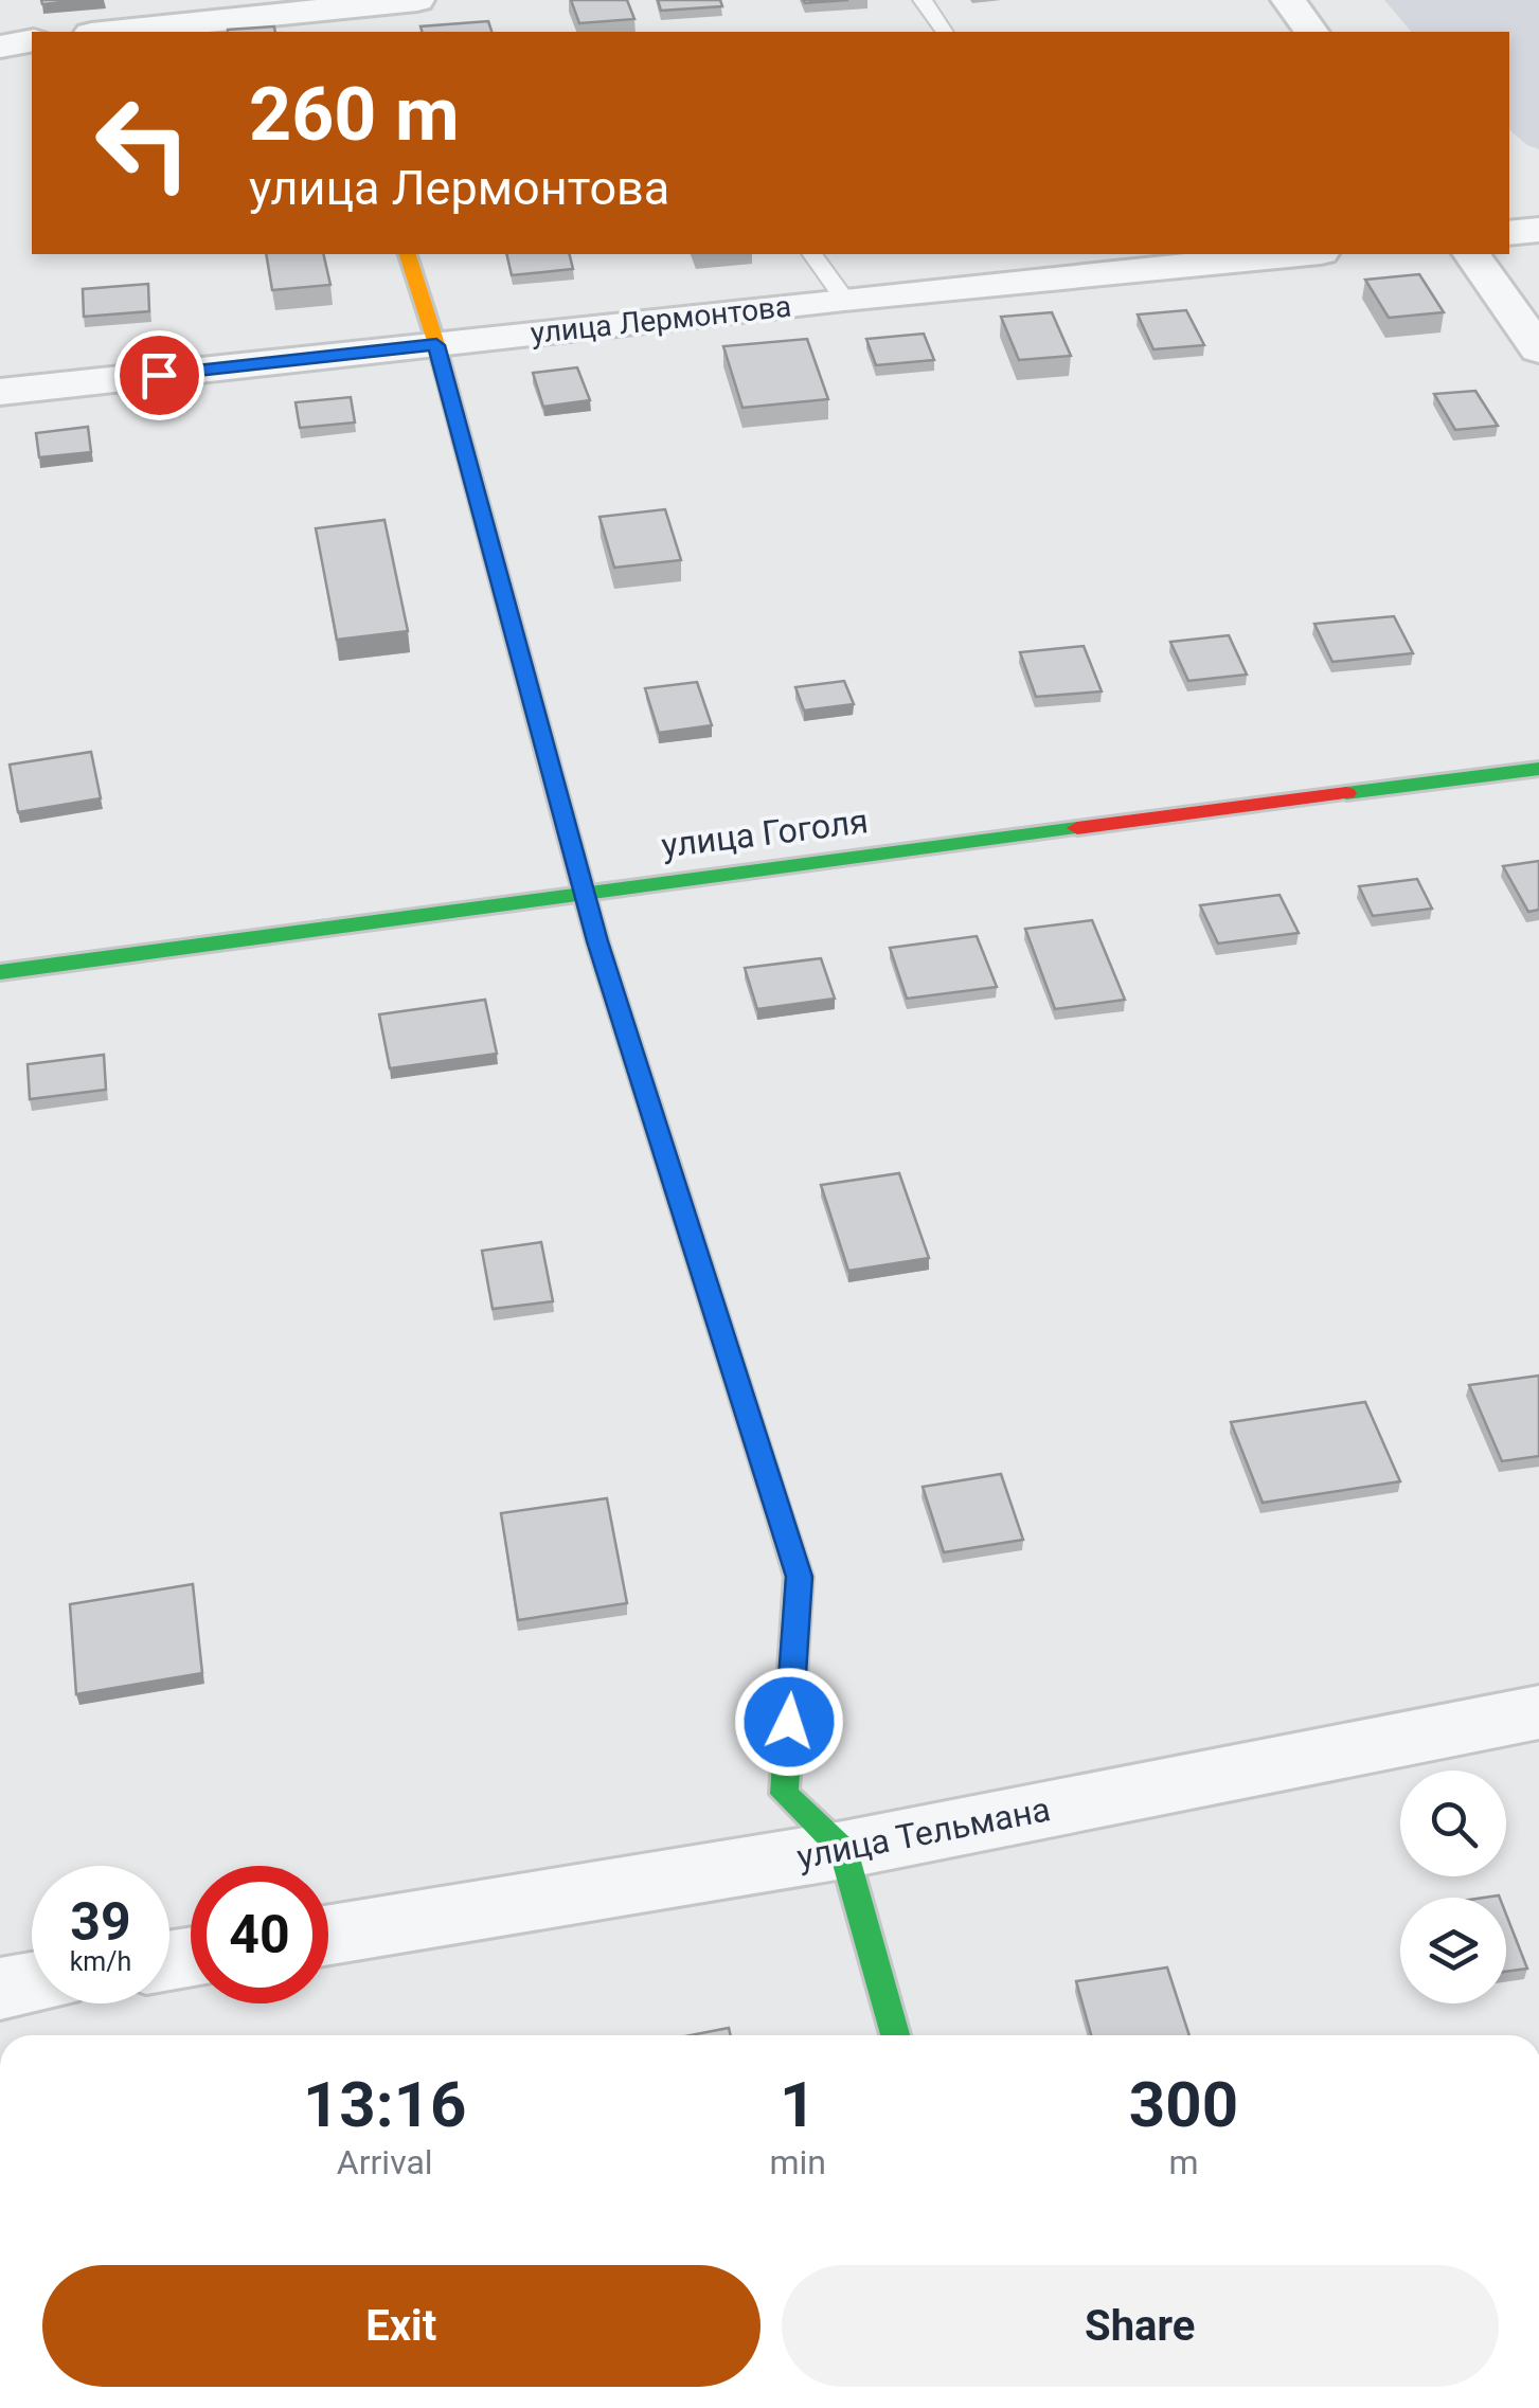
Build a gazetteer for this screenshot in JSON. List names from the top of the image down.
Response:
{
  "streets": {
    "street": ["улица Лермонтова", "улица Гоголя", "улица Тельмана"]
  },
  "page": {
    "turn": ["260 m", "улица Лермонтова"],
    "speed": "39 km/h",
    "limit": "40",
    "eta": [
      "13:16",
      "Arrival",
      "1",
      "min",
      "300",
      "m"
    ],
    "buttons": ["Exit", "Share"]
  }
}
